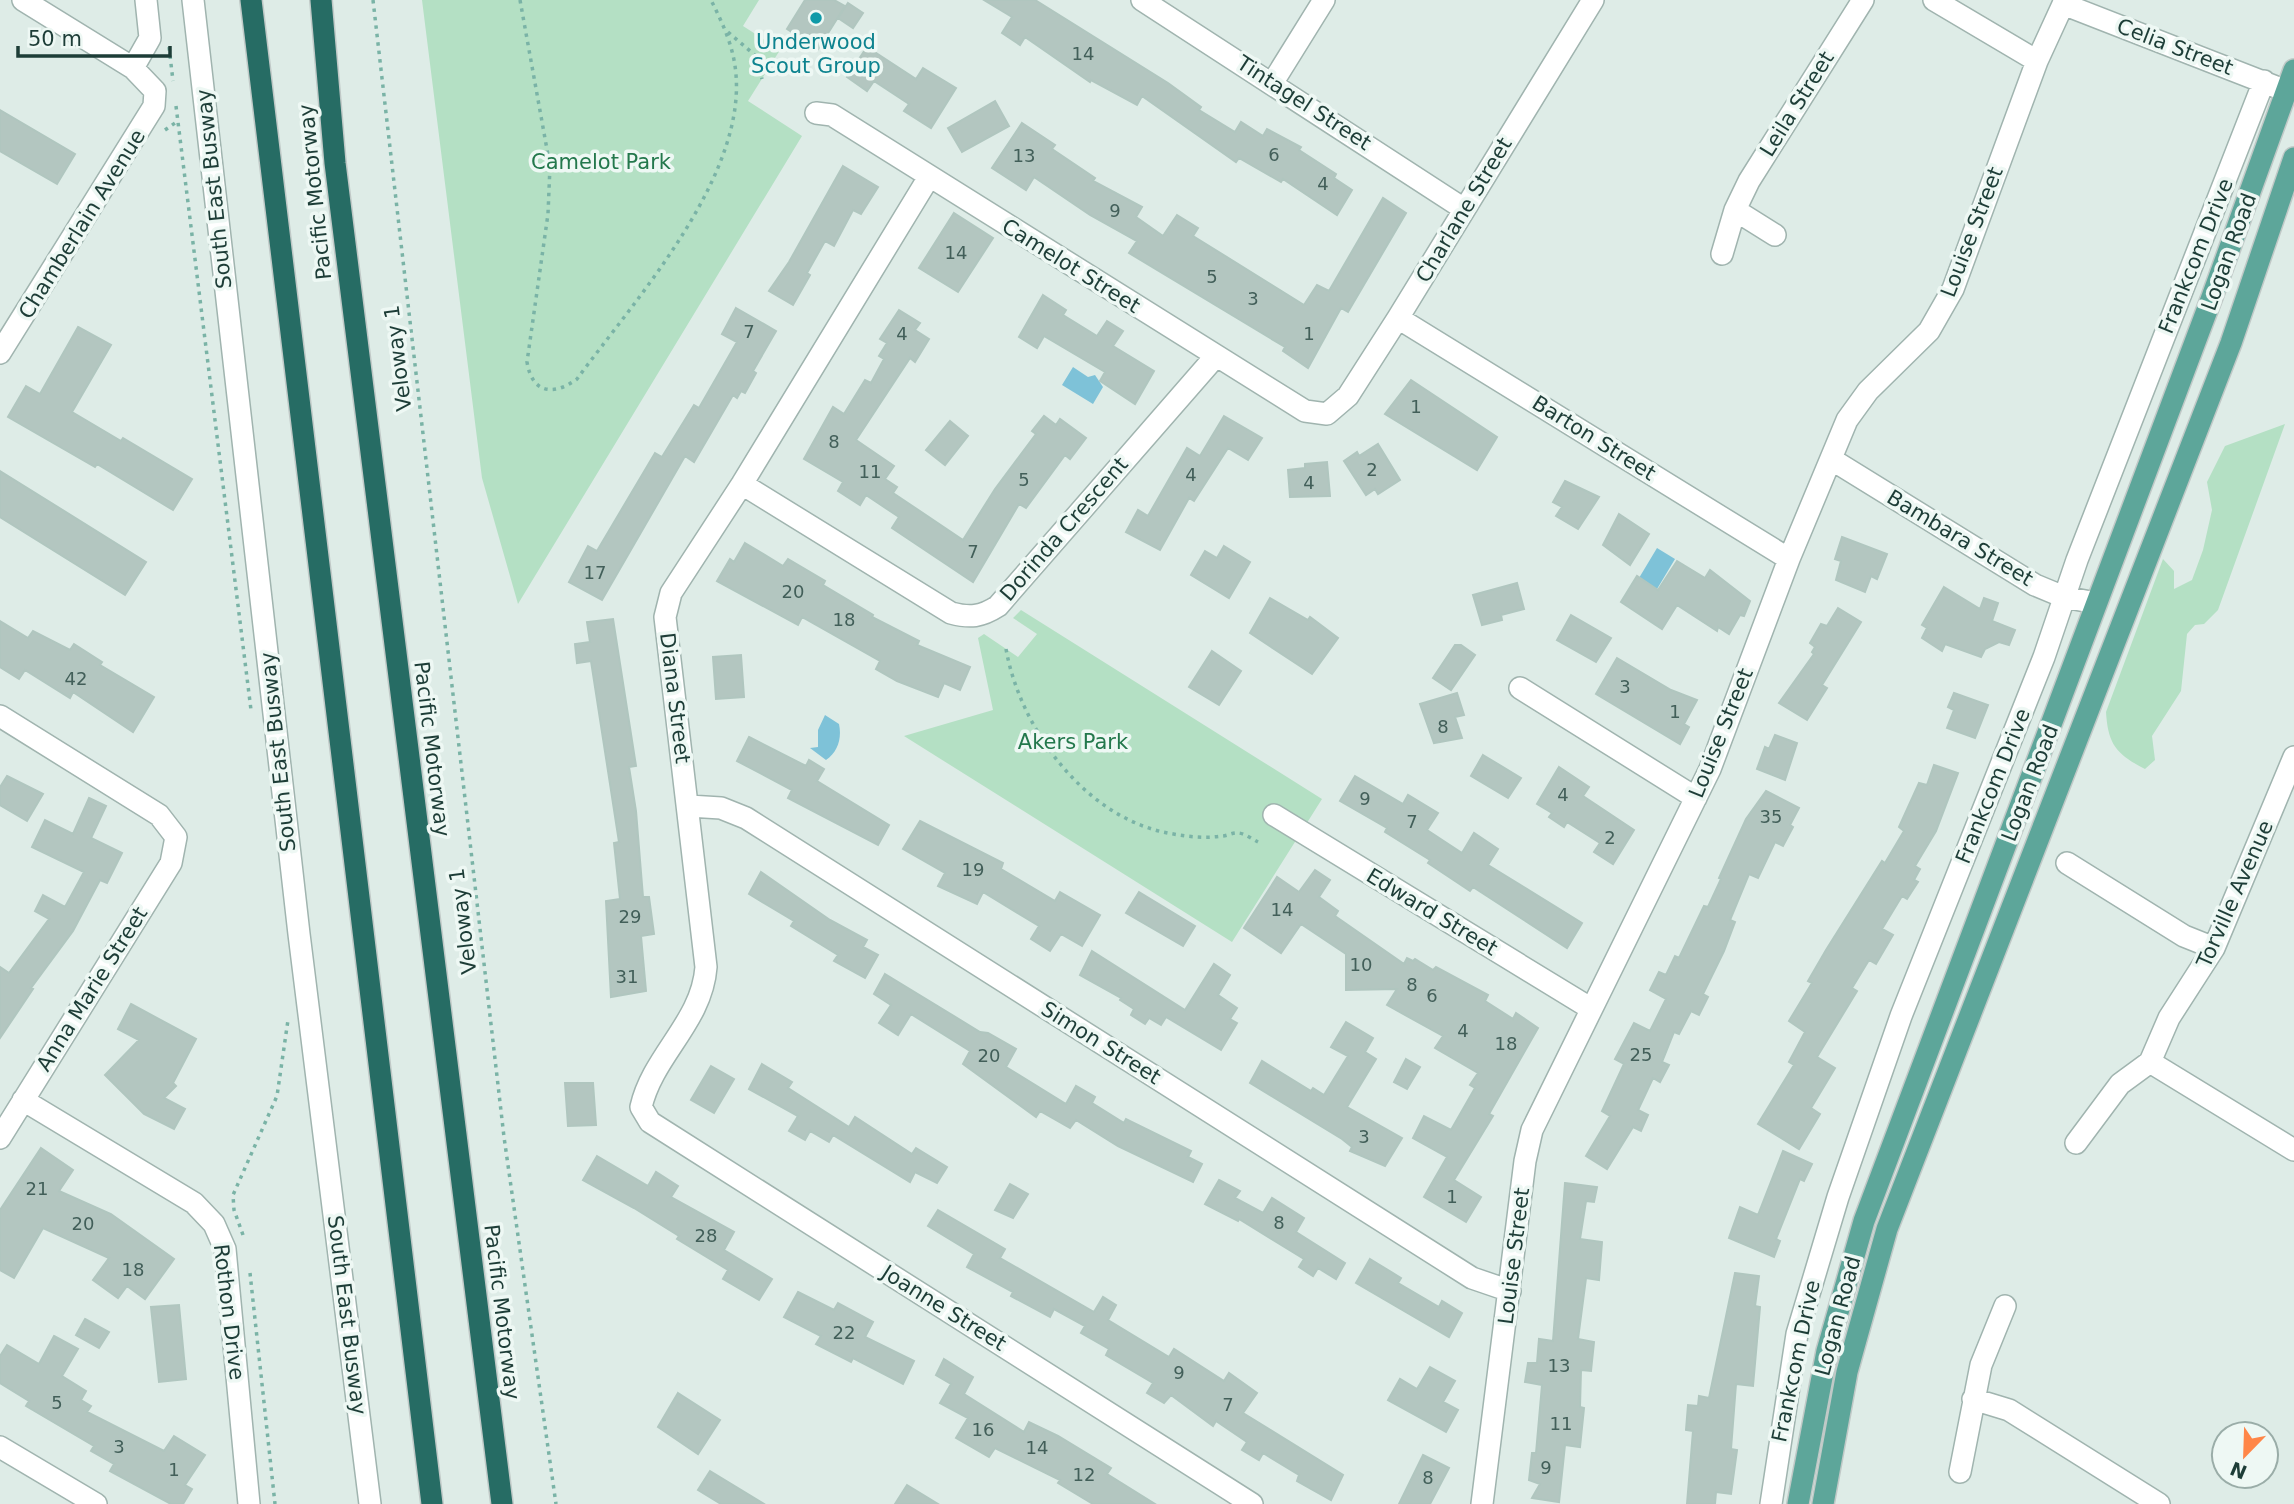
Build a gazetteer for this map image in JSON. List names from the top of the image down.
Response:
{
  "streets": {
    "highway": ["Pacific Motorway"],
    "main road": ["Logan Road"],
    "street": [
      "Celia Street",
      "Tintagel Street",
      "Leila Street",
      "South East Busway",
      "Charlane Street",
      "Chamberlain Avenue",
      "Louise Street",
      "Frankcom Drive",
      "Camelot Street",
      "Barton Street",
      "Dorinda Crescent",
      "Bambara Street",
      "Diana Street",
      "Torville Avenue",
      "Edward Street",
      "Anna Marie Street",
      "Simon Street",
      "Joanne Street",
      "Rothon Drive"
    ],
    "path": ["Veloway 1"]
  },
  "crossings": [
    ["Celia Street", "Louise Street"],
    ["Celia Street", "Logan Road"],
    ["Celia Street", "Frankcom Drive"],
    ["Tintagel Street", "Charlane Street"],
    ["Charlane Street", "Camelot Street"],
    ["Charlane Street", "Barton Street"],
    ["Louise Street", "Barton Street"],
    ["Louise Street", "Bambara Street"],
    ["Louise Street", "Edward Street"],
    ["Louise Street", "Simon Street"],
    ["Logan Road", "Bambara Street"],
    ["Frankcom Drive", "Bambara Street"],
    ["Camelot Street", "Dorinda Crescent"],
    ["Camelot Street", "Diana Street"],
    ["Dorinda Crescent", "Diana Street"],
    ["Diana Street", "Simon Street"],
    ["Diana Street", "Joanne Street"],
    ["Anna Marie Street", "Rothon Drive"]
  ],
  "parks": ["Camelot Park", "Akers Park"],
  "places": ["Underwood Scout Group"],
  "house_numbers": [
    "14",
    "6",
    "13",
    "4",
    "9",
    "14",
    "5",
    "3",
    "7",
    "4",
    "1",
    "1",
    "8",
    "2",
    "11",
    "4",
    "5",
    "4",
    "7",
    "17",
    "20",
    "18",
    "42",
    "3",
    "1",
    "8",
    "4",
    "9",
    "35",
    "7",
    "2",
    "19",
    "14",
    "29",
    "10",
    "31",
    "8",
    "6",
    "4",
    "18",
    "25",
    "20",
    "3",
    "21",
    "1",
    "8",
    "20",
    "28",
    "18",
    "22",
    "13",
    "9",
    "5",
    "7",
    "11",
    "16",
    "3",
    "14",
    "9",
    "1",
    "12",
    "8"
  ],
  "scale_bar": "50 m",
  "north": "bottom left"
}
